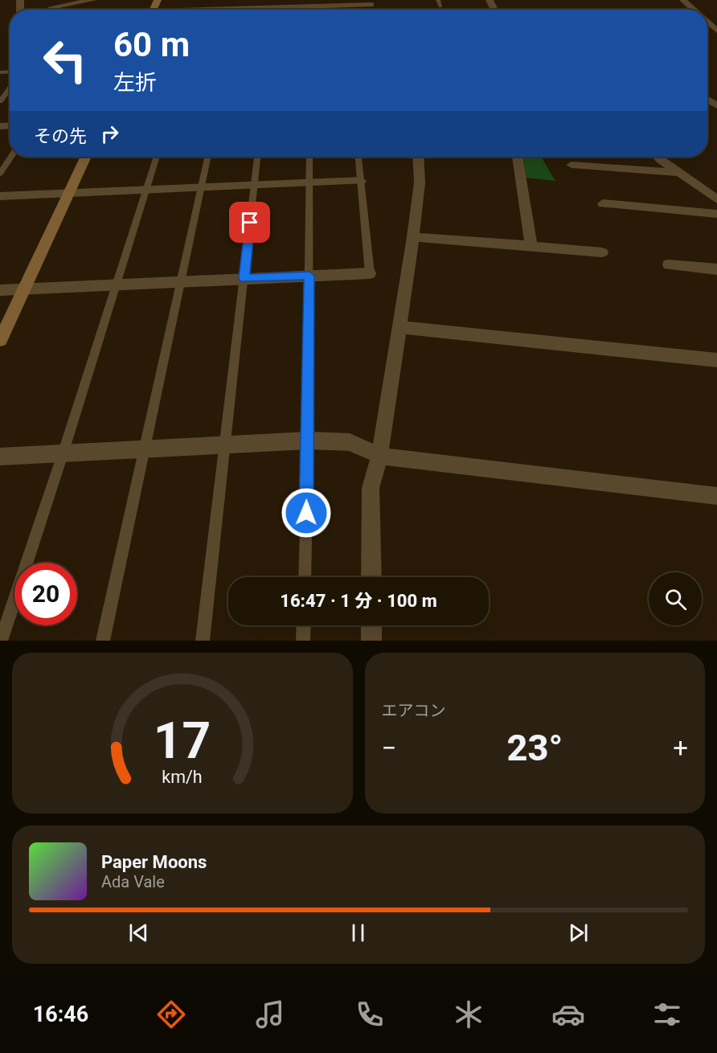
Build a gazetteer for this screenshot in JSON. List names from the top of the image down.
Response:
{
  "page": {
    "turn": ["60 m", "左折"],
    "then": "その先",
    "limit": "20",
    "trip": "16:47 · 1 分 · 100 m",
    "tile": "エアコン",
    "heat": ["−", "23°", "+"],
    "song": ["Paper Moons", "Ada Vale"],
    "tabs": "16:46",
    "gauge": ["17", "km/h"]
  }
}
